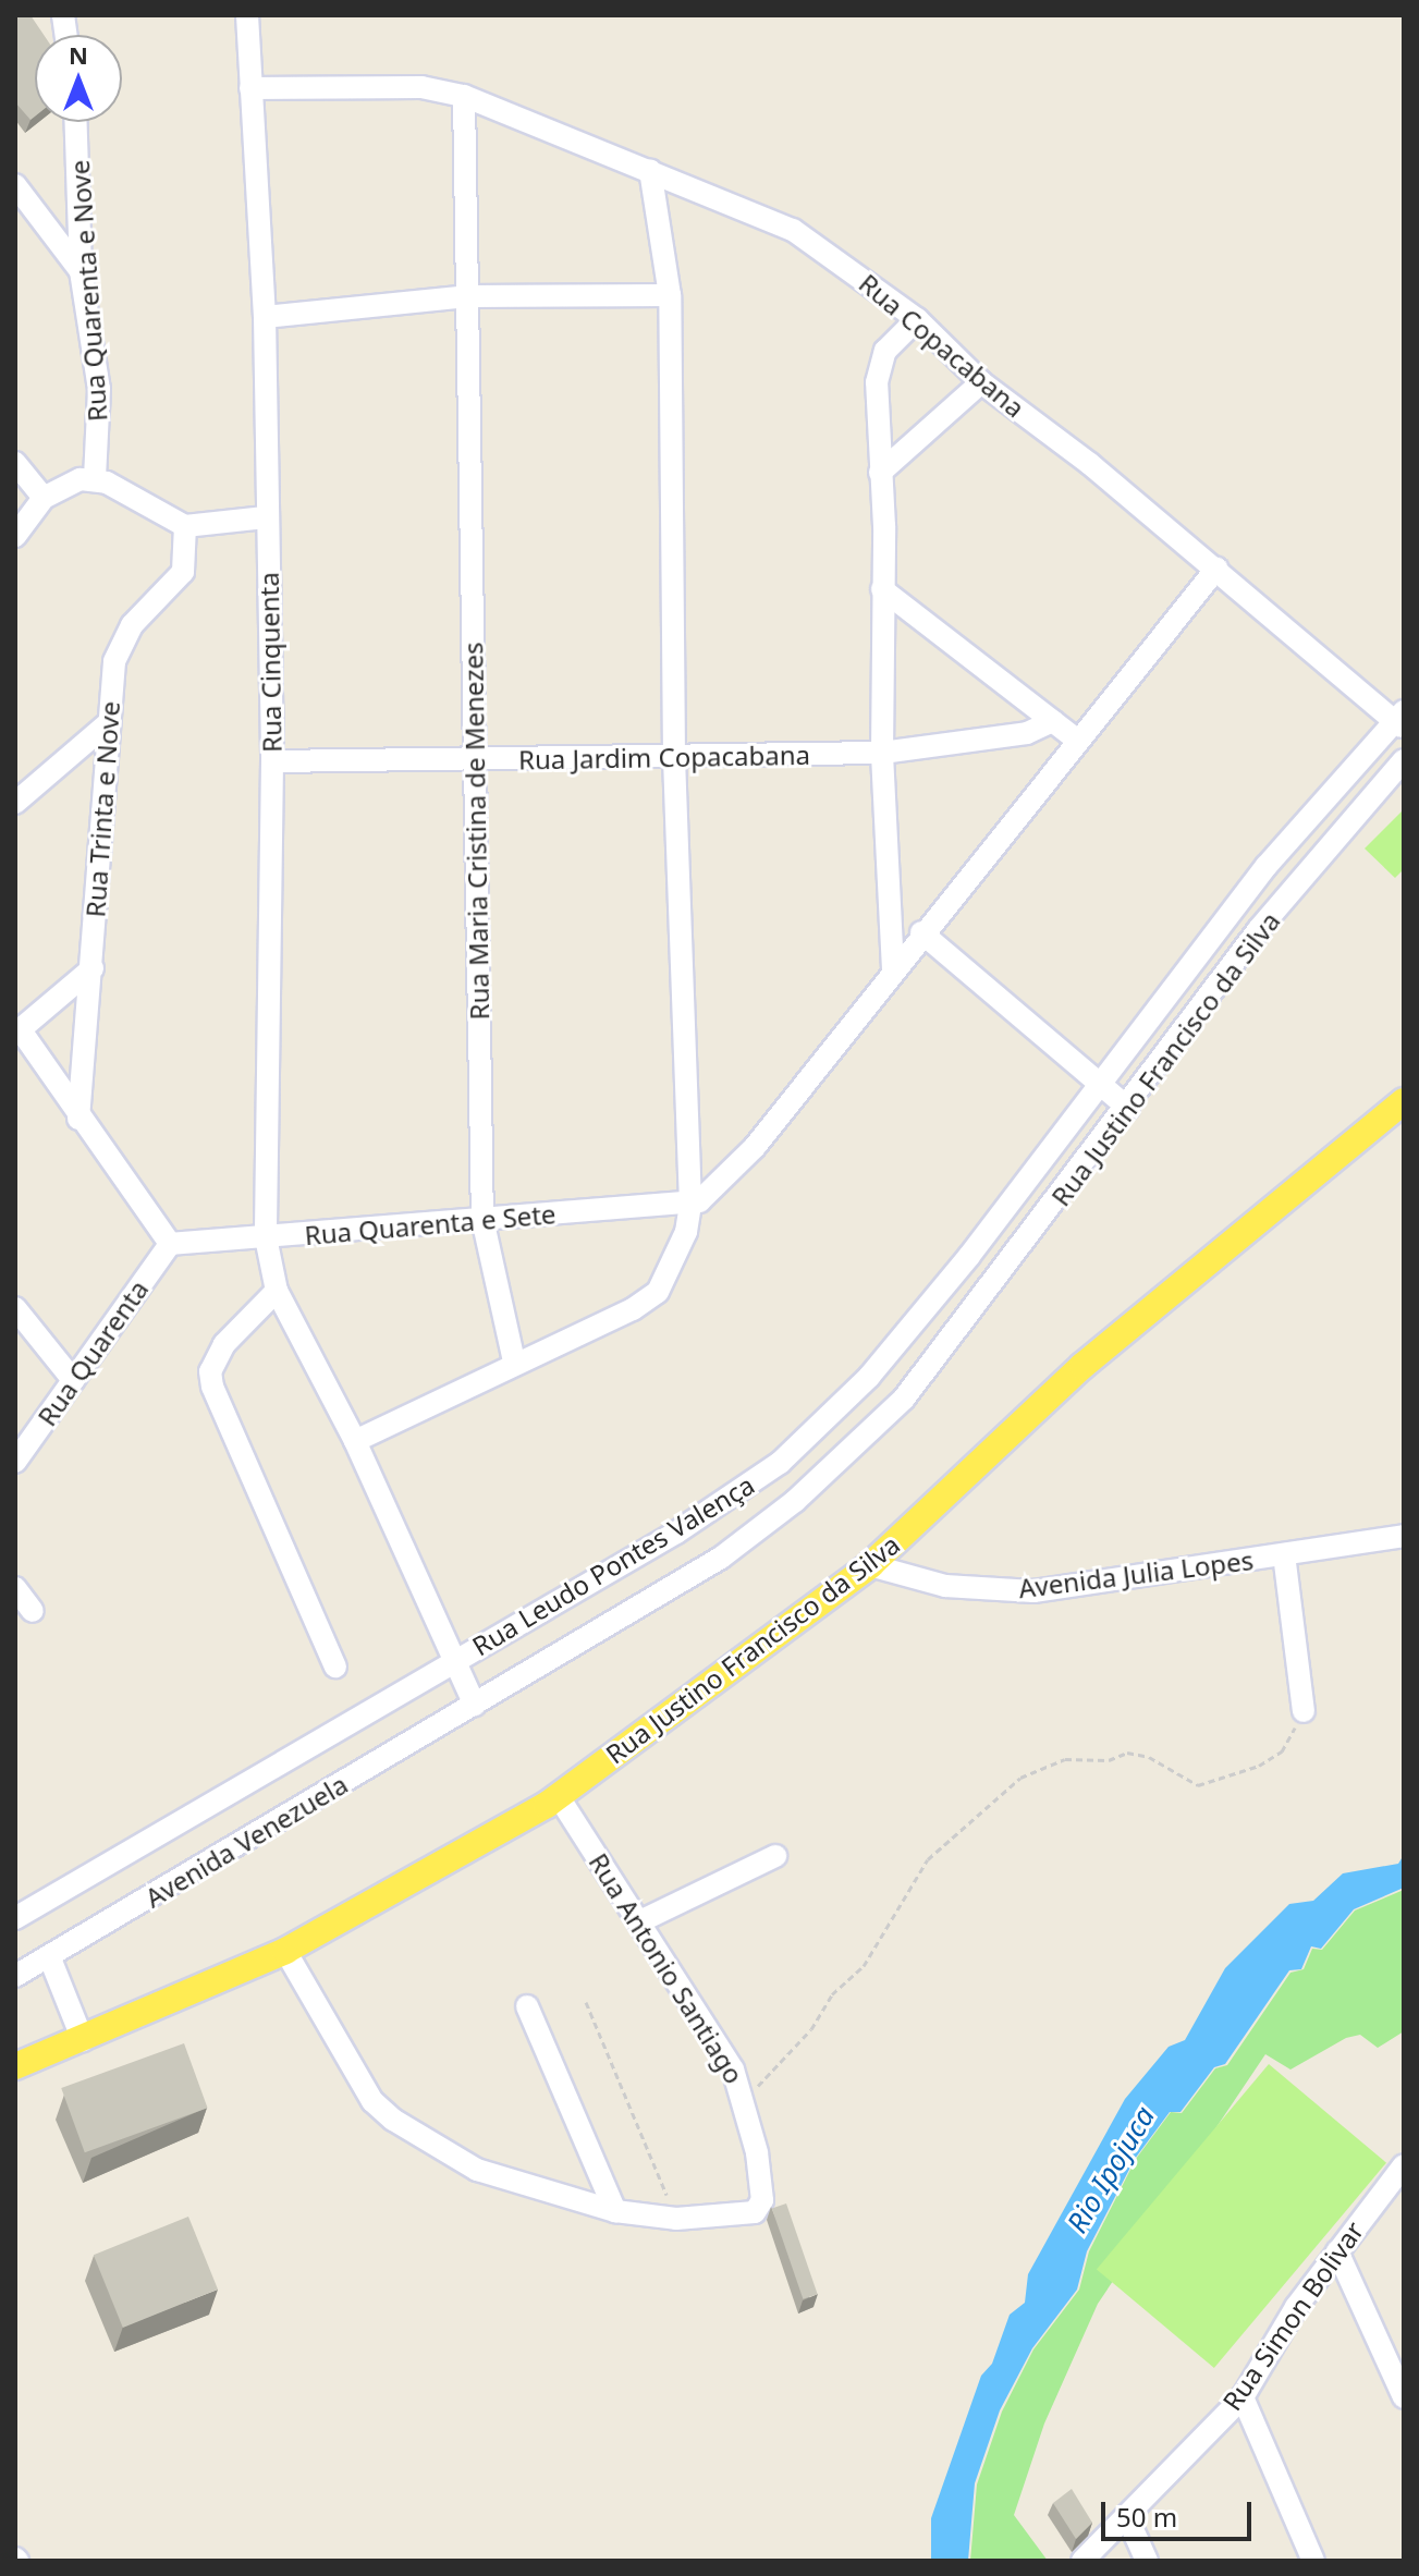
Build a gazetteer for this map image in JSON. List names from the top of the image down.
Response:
{
  "streets": {
    "main road": ["Rua Justino Francisco da Silva"],
    "street": [
      "Rua Quarenta e Nove",
      "Rua Copacabana",
      "Rua Cinquenta",
      "Rua Jardim Copacabana",
      "Rua Trinta e Nove",
      "Rua Maria Cristina de Menezes",
      "Rua Quarenta e Sete",
      "Rua Quarenta",
      "Rua Leudo Pontes Valença",
      "Avenida Julia Lopes",
      "Avenida Venezuela",
      "Rua Antonio Santiago",
      "Rua Simon Bolivar"
    ]
  },
  "crossings": [
    ["Rua Copacabana", "Rua Cinquenta"],
    ["Rua Copacabana", "Rua Maria Cristina de Menezes"],
    ["Rua Copacabana", "Rua Leudo Pontes Valença"],
    ["Rua Cinquenta", "Rua Jardim Copacabana"],
    ["Rua Cinquenta", "Rua Justino Francisco da Silva"],
    ["Rua Cinquenta", "Rua Quarenta e Sete"],
    ["Rua Cinquenta", "Rua Leudo Pontes Valença"],
    ["Rua Cinquenta", "Avenida Venezuela"],
    ["Rua Jardim Copacabana", "Rua Maria Cristina de Menezes"],
    ["Rua Maria Cristina de Menezes", "Rua Quarenta e Sete"],
    ["Rua Justino Francisco da Silva", "Avenida Julia Lopes"],
    ["Rua Justino Francisco da Silva", "Avenida Venezuela"],
    ["Rua Justino Francisco da Silva", "Rua Antonio Santiago"],
    ["Rua Quarenta e Sete", "Rua Quarenta"]
  ],
  "water": ["Rio Ipojuca"],
  "scale_bar": "50 m",
  "north": "top"
}
